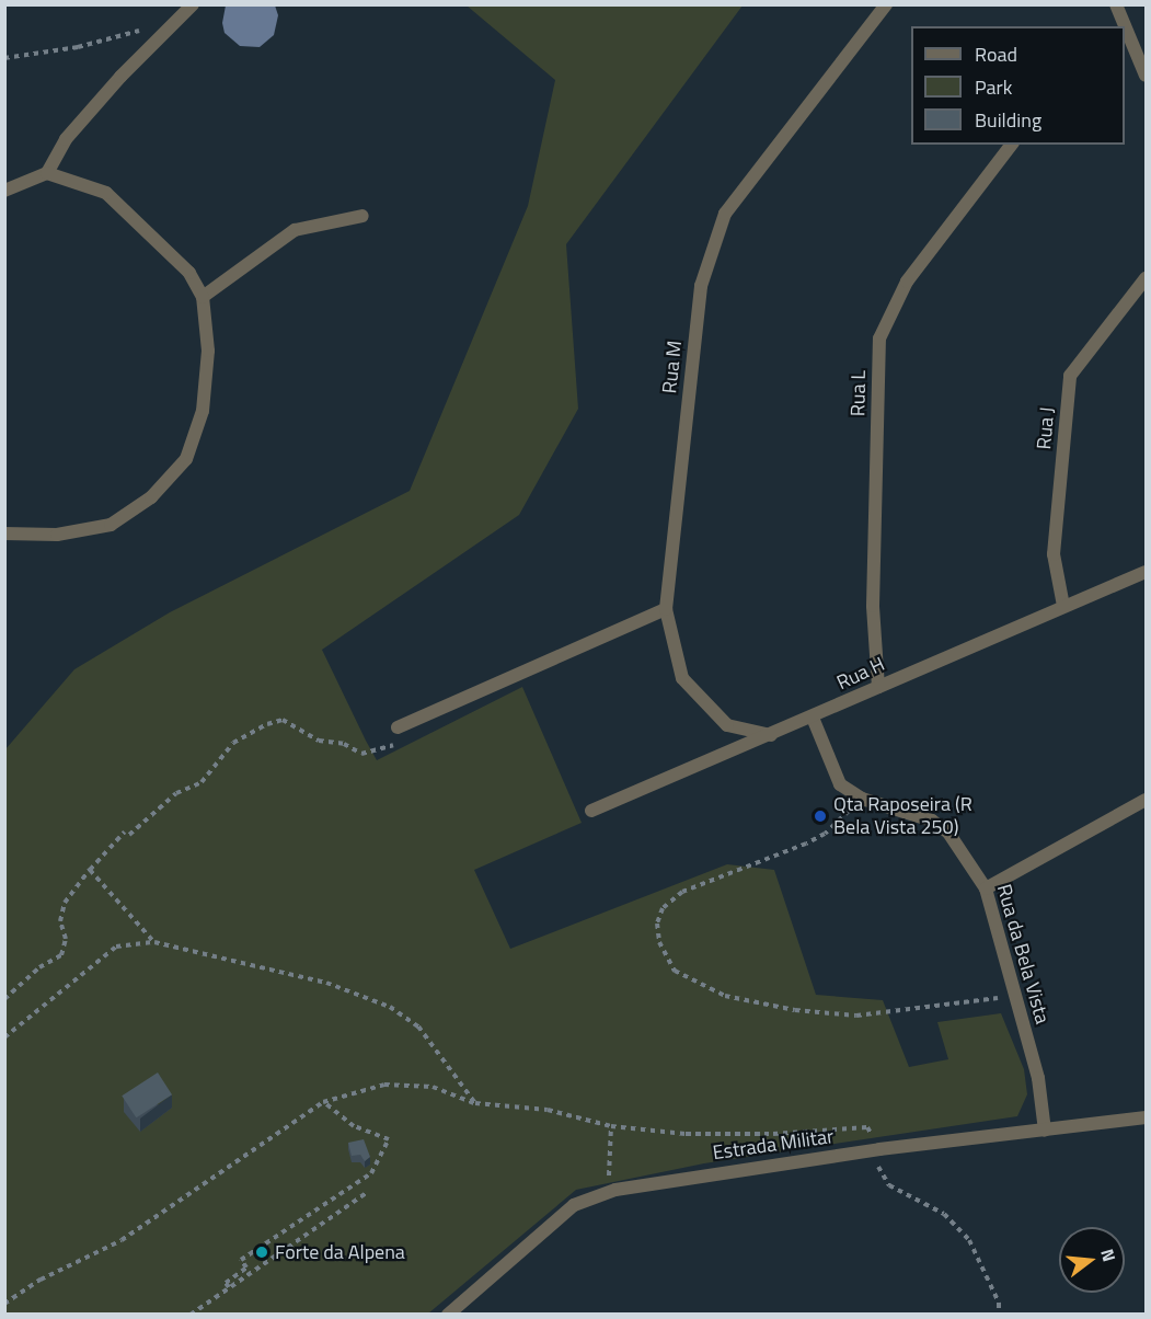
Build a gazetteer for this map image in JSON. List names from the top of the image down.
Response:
{
  "streets": {
    "street": [
      "Rua M",
      "Rua L",
      "Rua J",
      "Rua H",
      "Rua da Bela Vista",
      "Estrada Militar"
    ]
  },
  "crossings": [
    ["Rua M", "Rua H"],
    ["Rua L", "Rua H"],
    ["Rua J", "Rua H"],
    ["Rua H", "Rua da Bela Vista"],
    ["Rua da Bela Vista", "Estrada Militar"]
  ],
  "places": ["Qta Raposeira (R Bela Vista 250)", "Forte da Alpena"],
  "legend": ["Road", "Park", "Building"],
  "north": "right"
}
